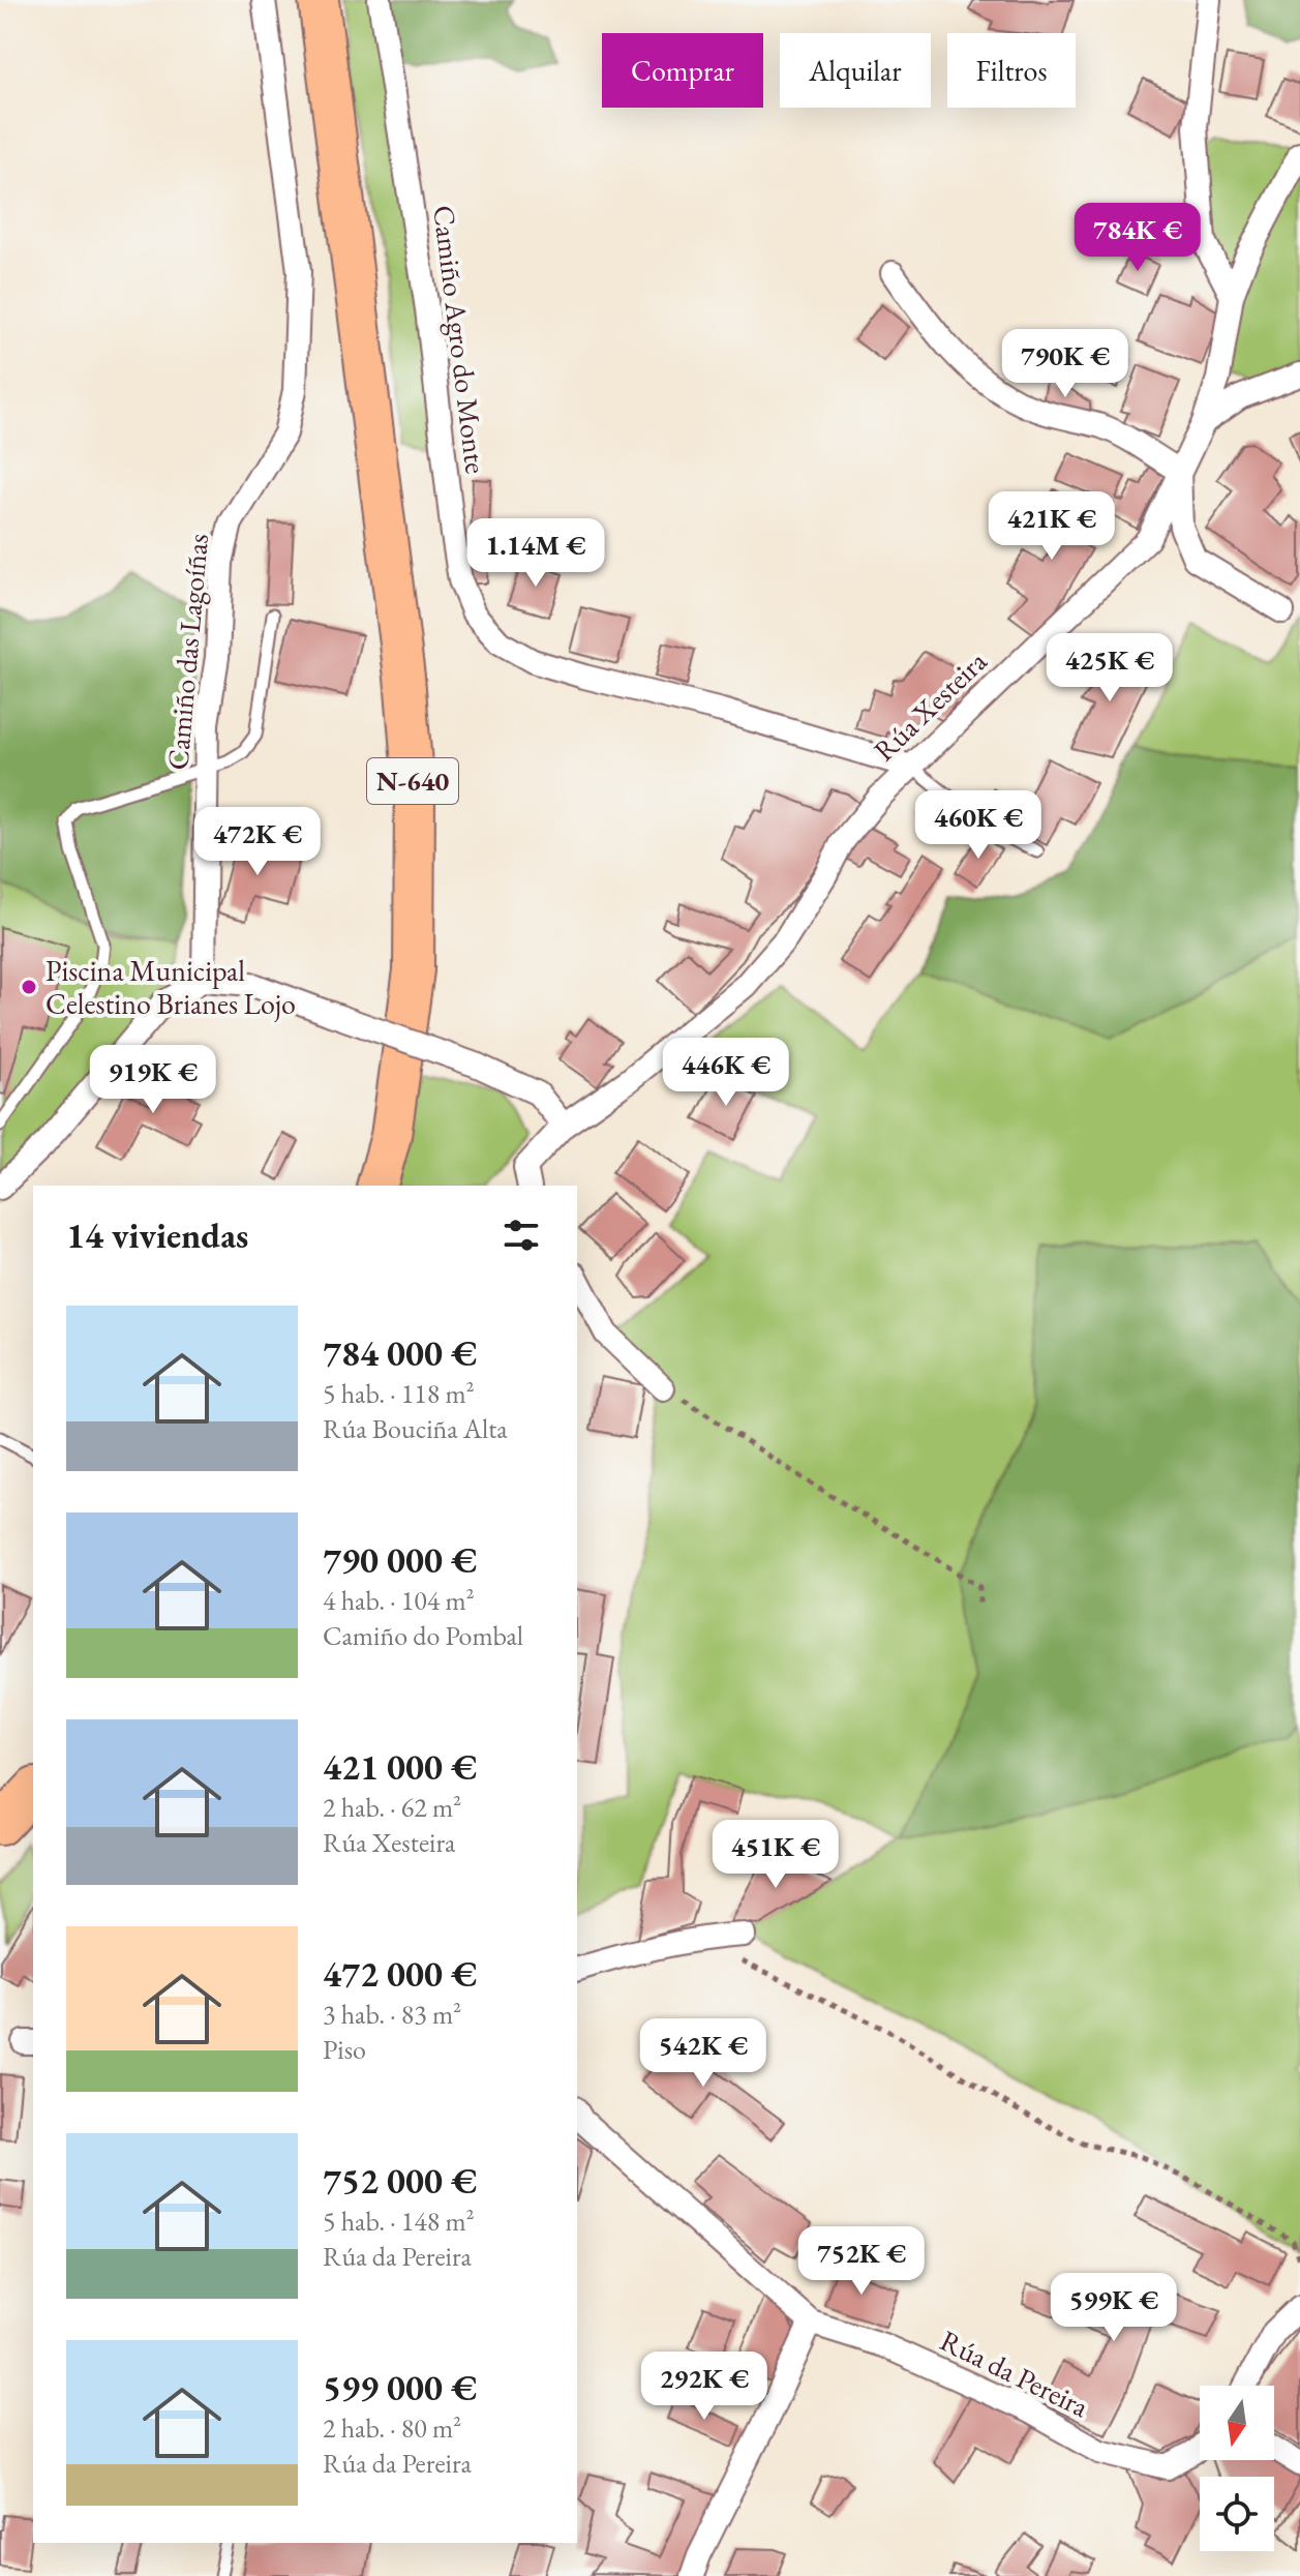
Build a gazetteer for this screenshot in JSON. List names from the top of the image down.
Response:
{
  "streets": {
    "highway": ["N-640"],
    "street": [
      "Camiño Agro do Monte",
      "Camiño das Lagoíñas",
      "Rúa Xesteira",
      "Rúa da Pereira"
    ]
  },
  "crossings": [
    ["Camiño Agro do Monte", "Rúa Xesteira"]
  ],
  "places": ["Piscina Municipal Celestino Brianes Lojo"],
  "north": "bottom",
  "page": {
    "chip": ["Comprar", "Alquilar", "Filtros"],
    "price": [
      "784K €",
      "790K €",
      "421K €",
      "1.14M €",
      "425K €",
      "460K €",
      "472K €",
      "446K €",
      "919K €",
      "451K €",
      "542K €",
      "752K €",
      "599K €",
      "292K €"
    ],
    "heading": "14 viviendas",
    "list": [
      {
        "name": "784 000 €",
        "note": "5 hab. · 118 m² · Rúa Bouciña Alta"
      },
      {
        "name": "790 000 €",
        "note": "4 hab. · 104 m² · Camiño do Pombal"
      },
      {
        "name": "421 000 €",
        "note": "2 hab. · 62 m² · Rúa Xesteira"
      },
      {
        "name": "472 000 €",
        "note": "3 hab. · 83 m² · Piso"
      },
      {
        "name": "752 000 €",
        "note": "5 hab. · 148 m² · Rúa da Pereira"
      },
      {
        "name": "599 000 €",
        "note": "2 hab. · 80 m² · Rúa da Pereira"
      }
    ]
  }
}
